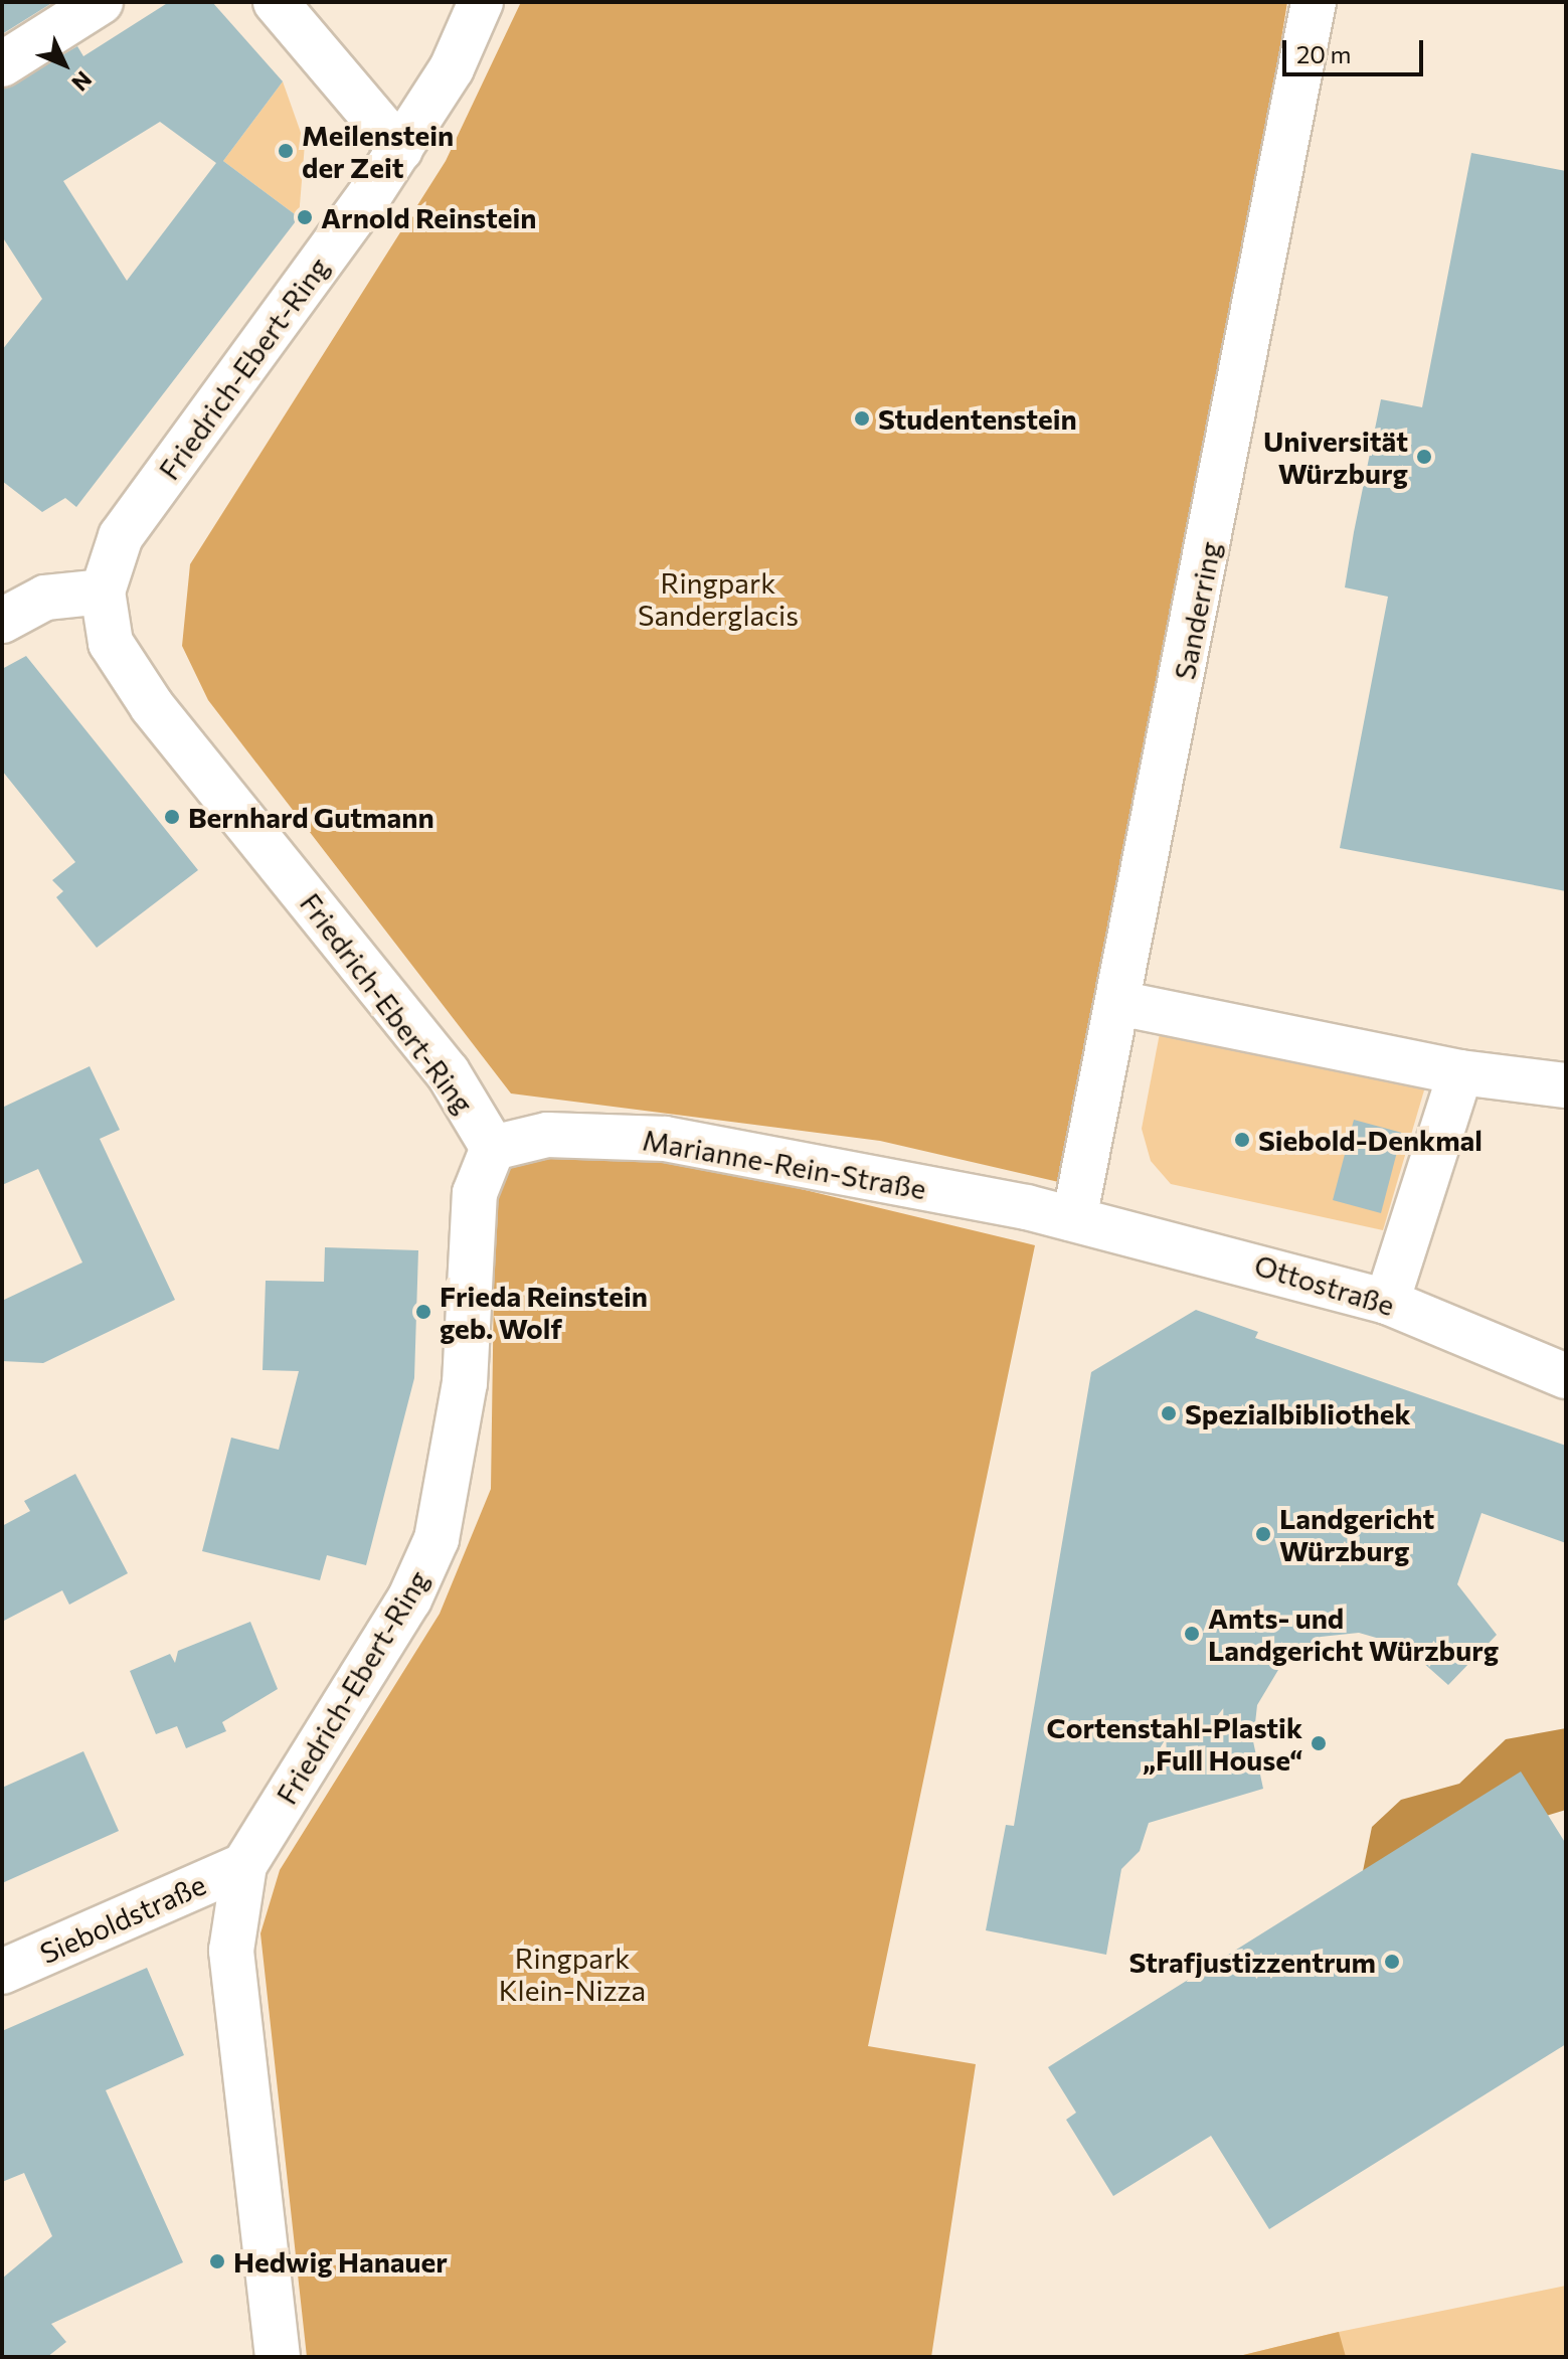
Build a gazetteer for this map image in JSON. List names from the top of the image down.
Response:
{
  "streets": {
    "street": [
      "Friedrich-Ebert-Ring",
      "Sanderring",
      "Marianne-Rein-Straße",
      "Ottostraße",
      "Sieboldstraße"
    ]
  },
  "crossings": [
    ["Friedrich-Ebert-Ring", "Marianne-Rein-Straße"],
    ["Friedrich-Ebert-Ring", "Sieboldstraße"],
    ["Sanderring", "Marianne-Rein-Straße"],
    ["Sanderring", "Ottostraße"],
    ["Marianne-Rein-Straße", "Ottostraße"]
  ],
  "parks": ["Ringpark Sanderglacis", "Ringpark Klein-Nizza"],
  "places": [
    "Meilenstein der Zeit",
    "Arnold Reinstein",
    "Studentenstein",
    "Universität Würzburg",
    "Bernhard Gutmann",
    "Siebold-Denkmal",
    "Frieda Reinstein geb. Wolf",
    "Spezialbibliothek",
    "Landgericht Würzburg",
    "Amts- und Landgericht Würzburg",
    "Cortenstahl-Plastik „Full House“",
    "Strafjustizzentrum",
    "Hedwig Hanauer"
  ],
  "scale_bar": "20 m",
  "north": "bottom right"
}
